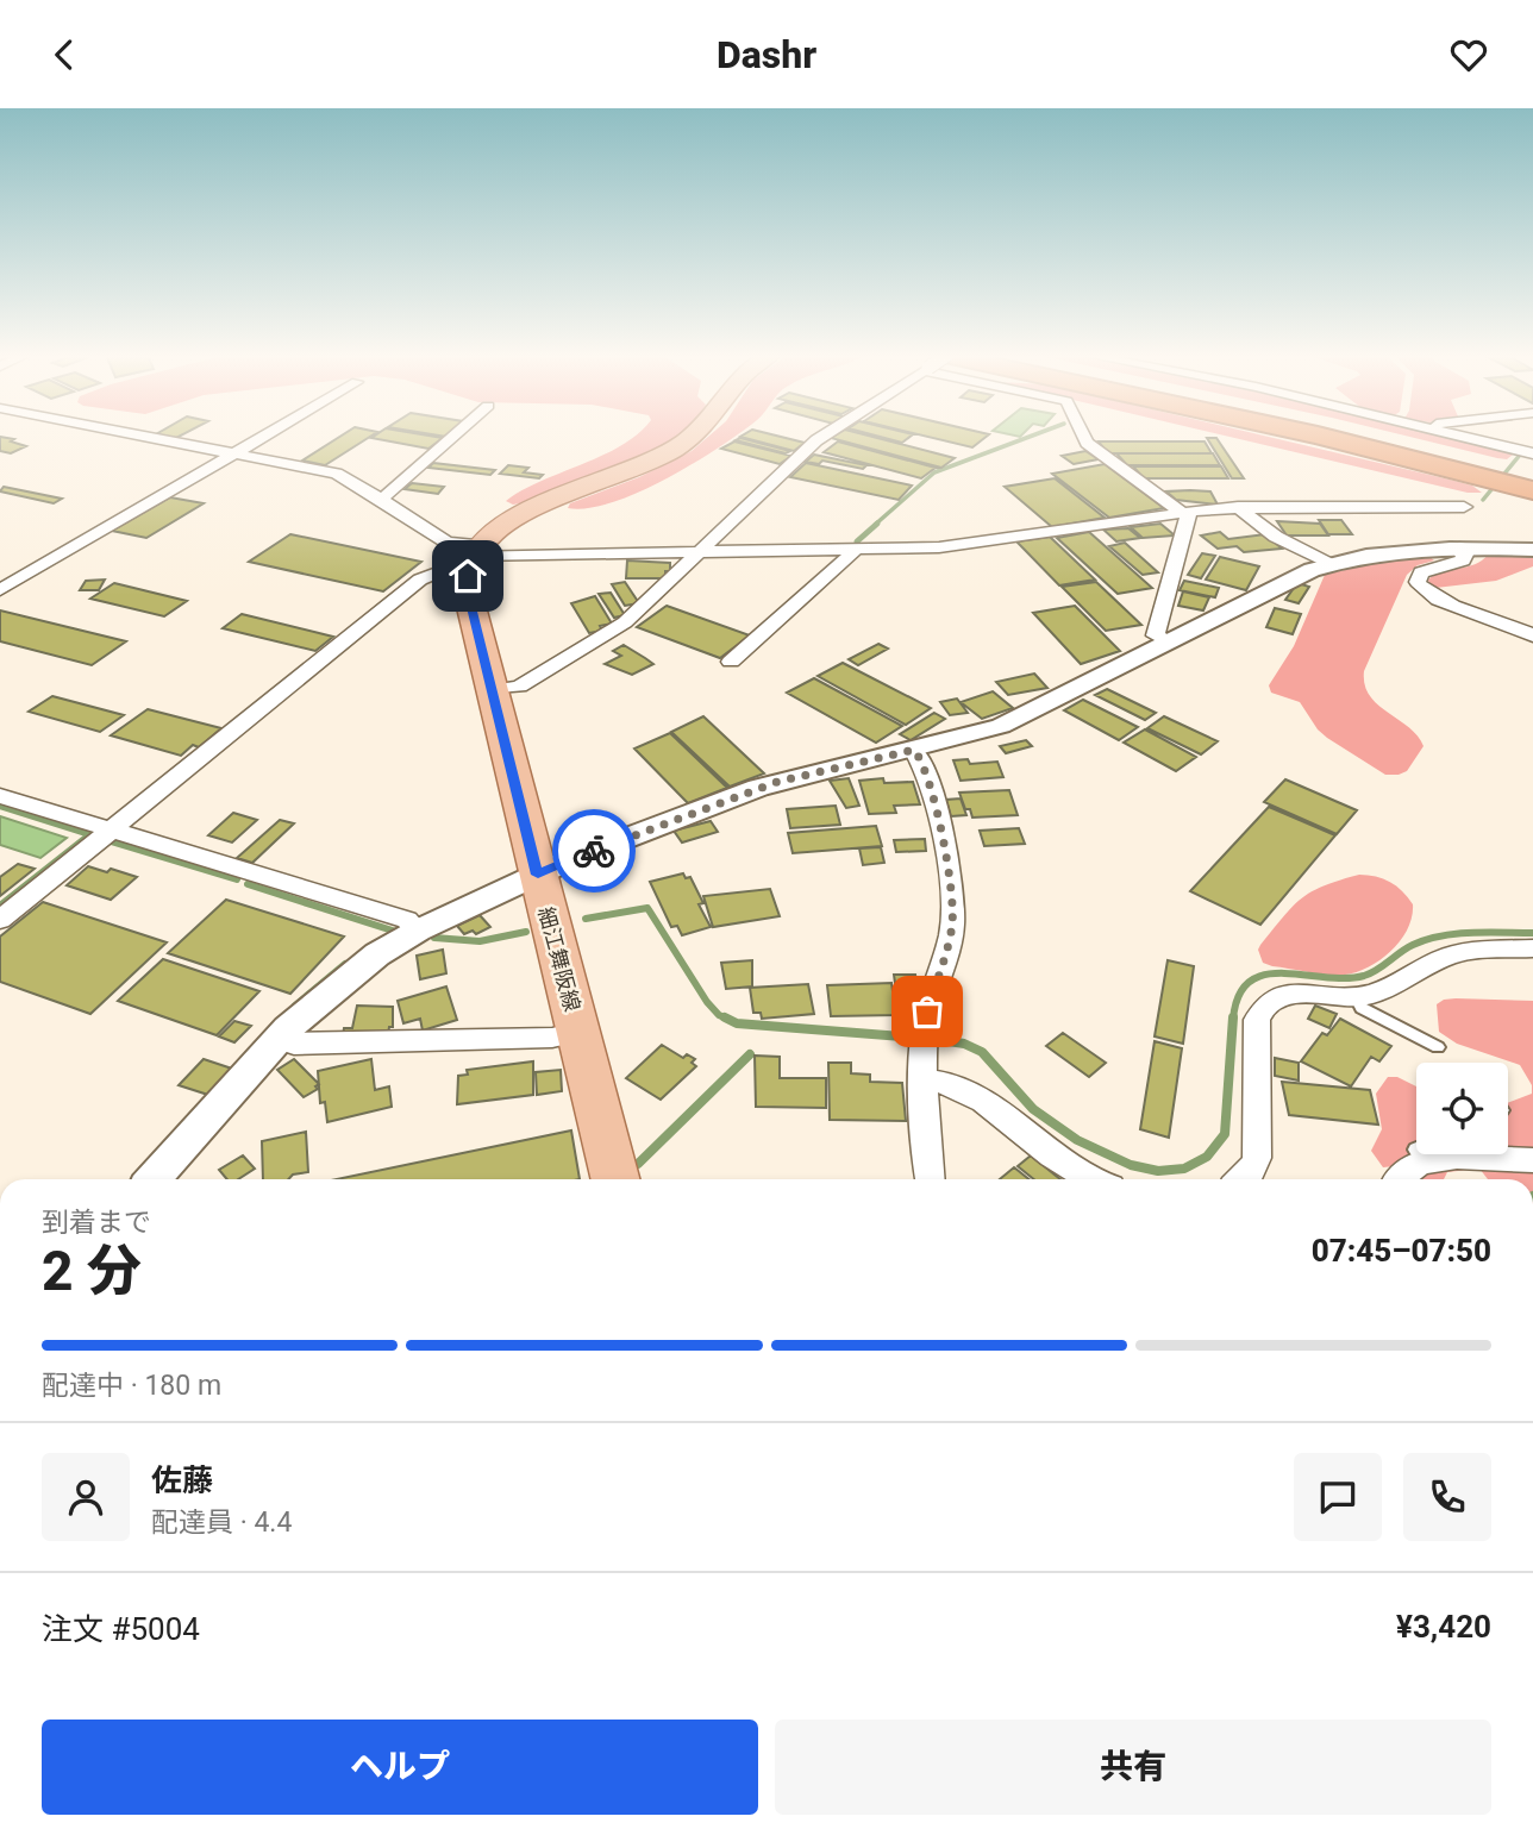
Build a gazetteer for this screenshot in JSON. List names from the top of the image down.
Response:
{
  "streets": {
    "main road": ["細江舞阪線"]
  },
  "page": {
    "header": "Dashr",
    "heading": ["2 分", "到着まで", "07:45–07:50"],
    "panel": [
      "佐藤",
      "配達員 · 4.4",
      "注文 #5004",
      "¥3,420"
    ],
    "bar": "配達中 · 180 m",
    "buttons": ["ヘルプ", "共有"]
  }
}
